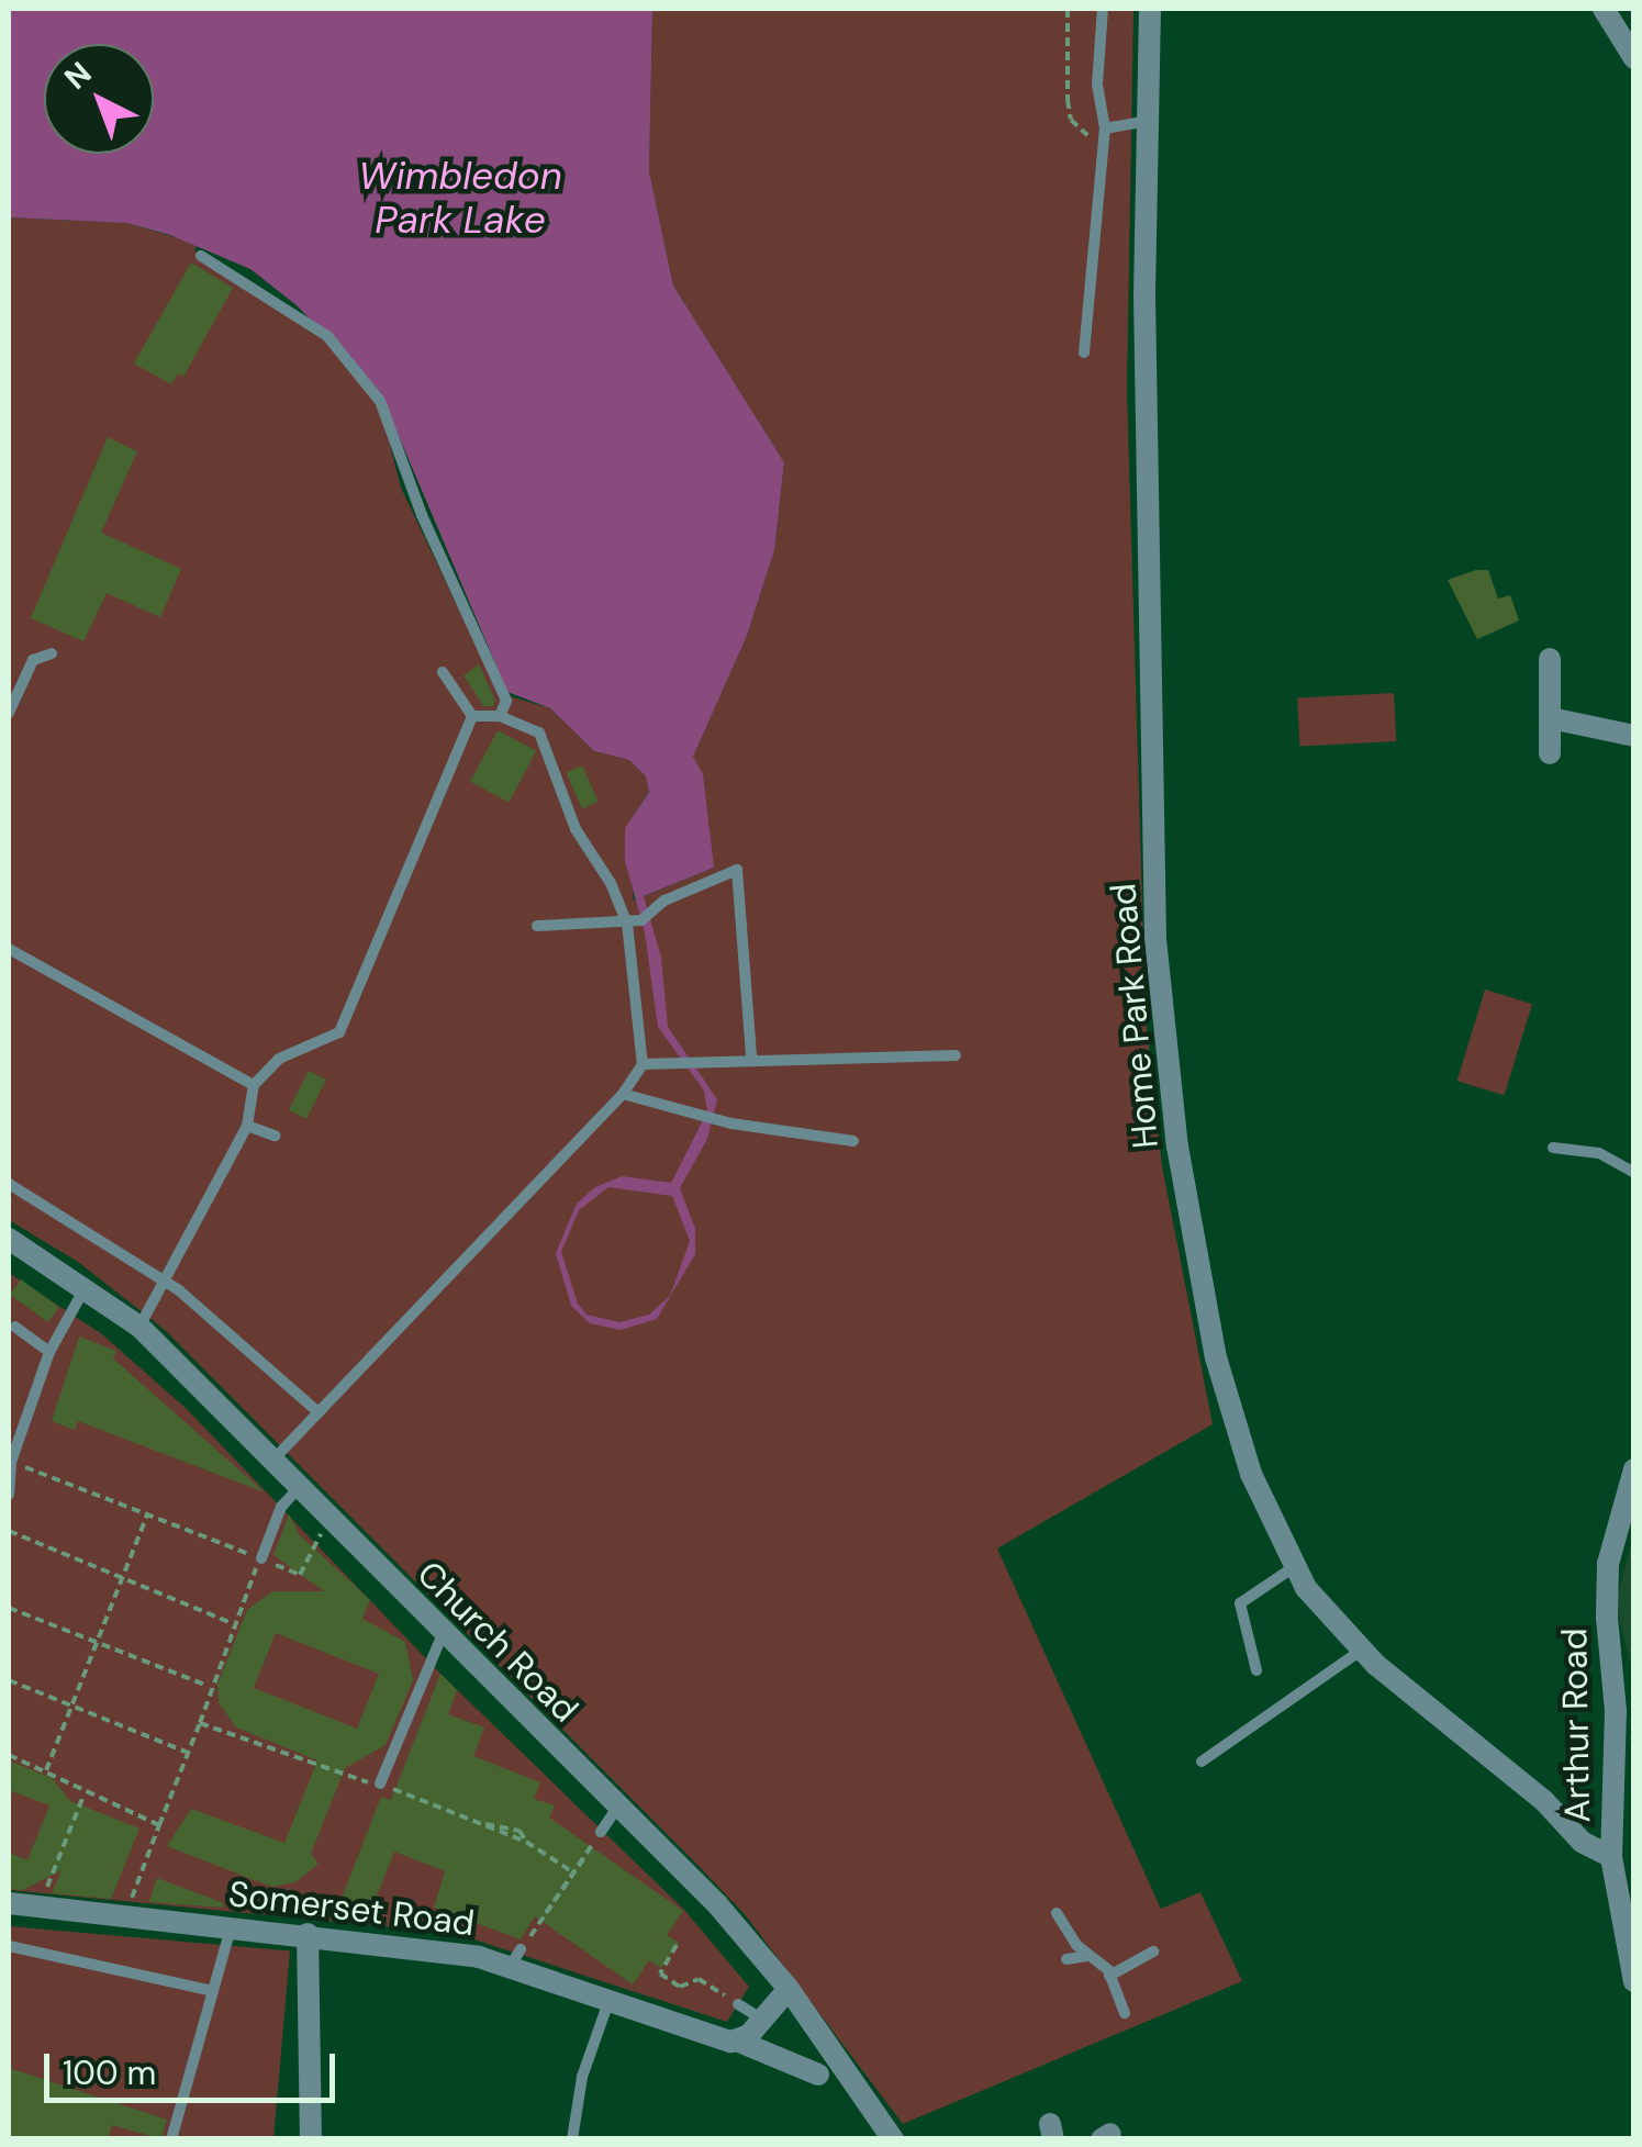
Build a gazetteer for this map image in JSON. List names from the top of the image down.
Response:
{
  "streets": {
    "street": [
      "Home Park Road",
      "Church Road",
      "Arthur Road",
      "Somerset Road"
    ]
  },
  "crossings": [
    ["Home Park Road", "Arthur Road"]
  ],
  "water": ["Wimbledon Park Lake"],
  "scale_bar": "100 m",
  "north": "top left"
}
